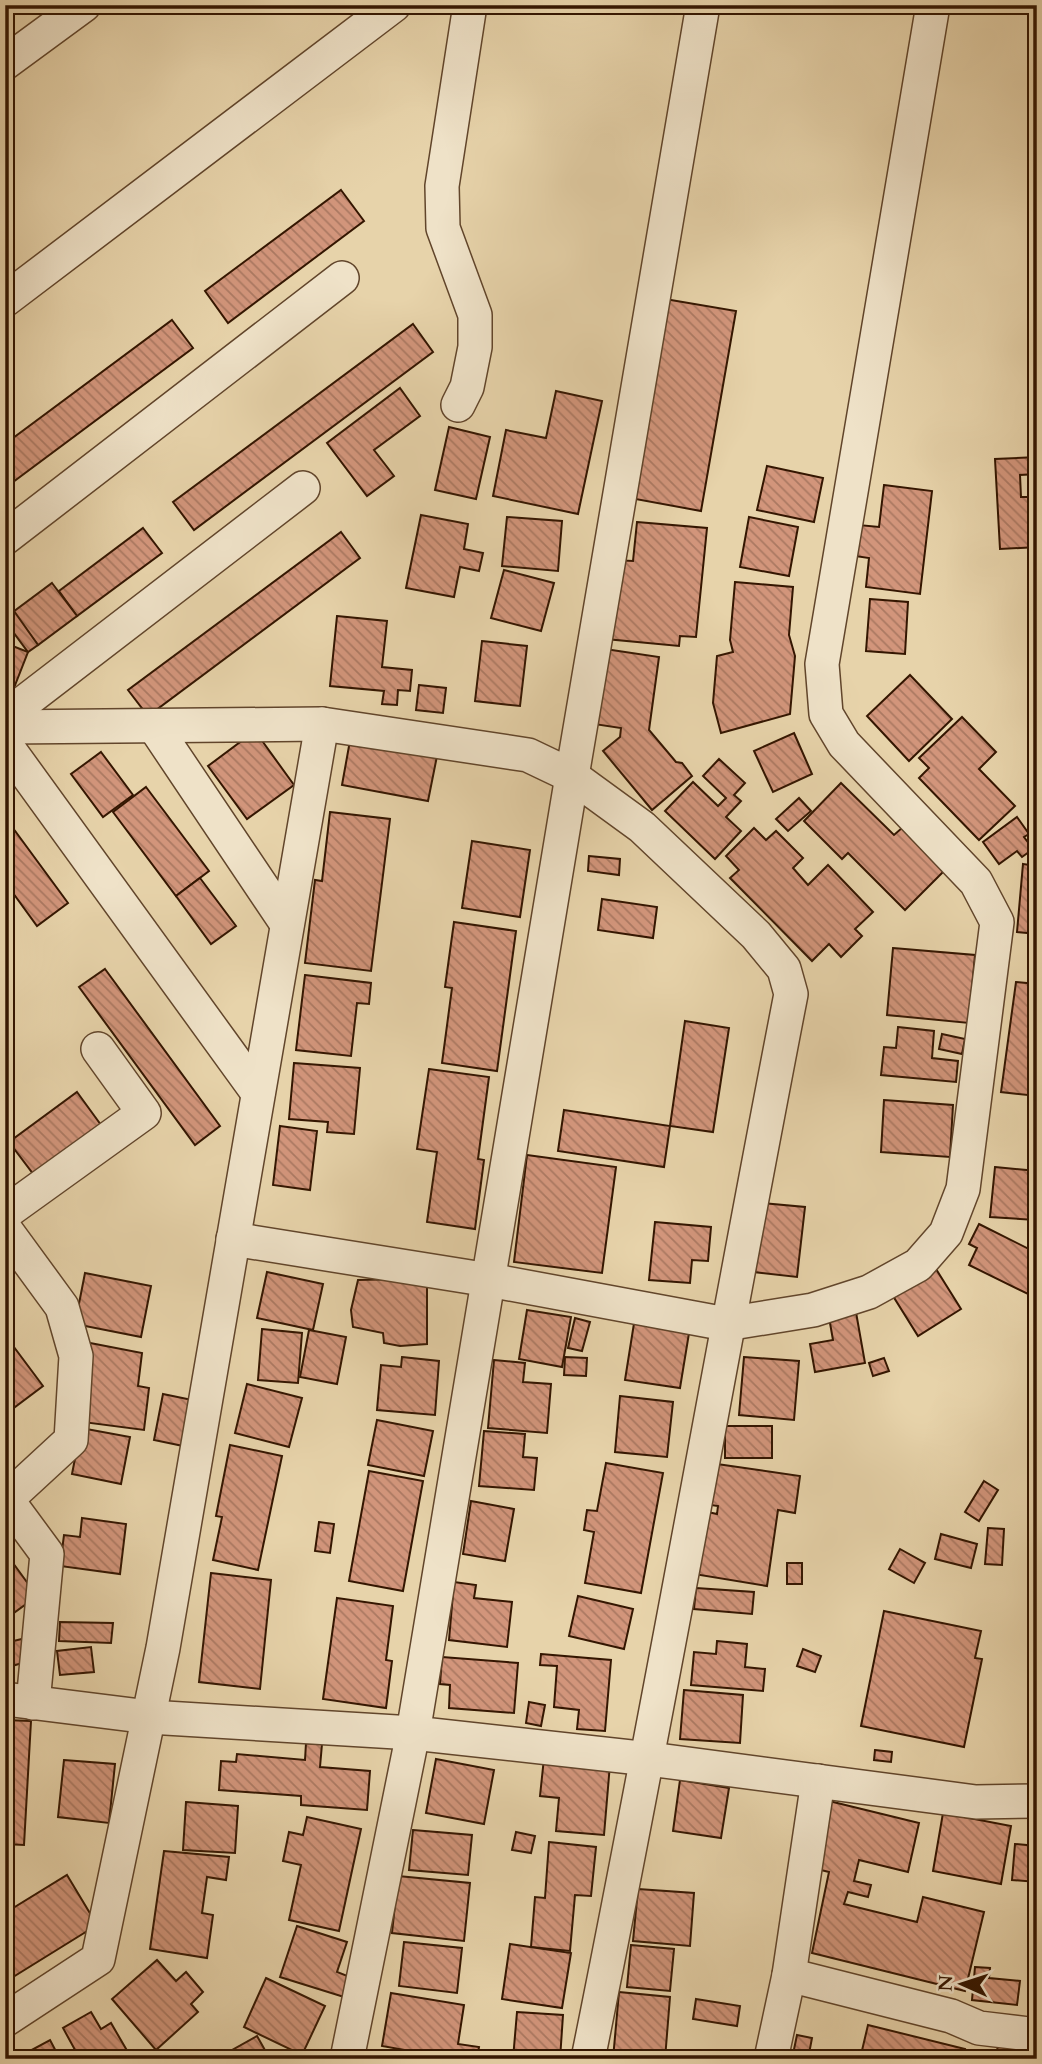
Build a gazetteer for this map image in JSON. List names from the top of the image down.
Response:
{
  "north": "left"
}
